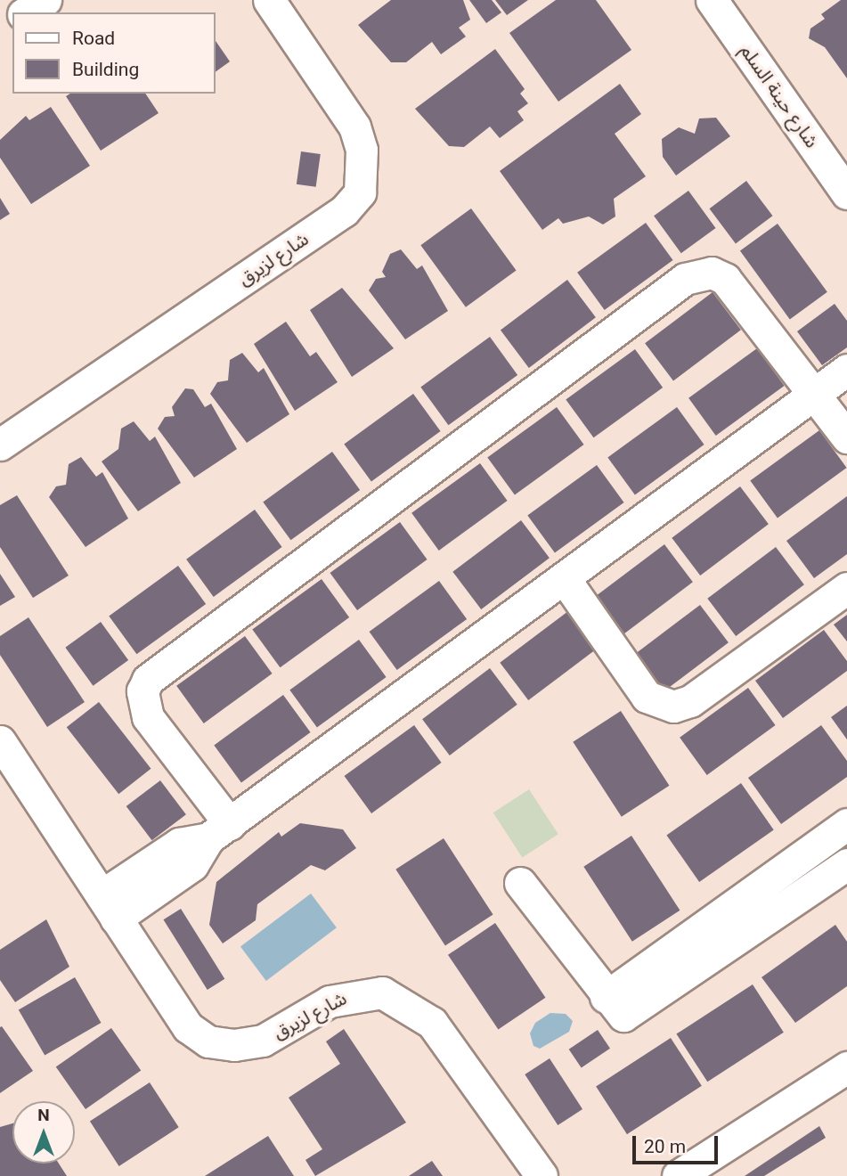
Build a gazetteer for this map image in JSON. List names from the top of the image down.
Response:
{
  "streets": {
    "street": ["شارع حينة السلم", "شارع لزيرق"]
  },
  "legend": ["Road", "Building"],
  "scale_bar": "20 m",
  "north": "top"
}
